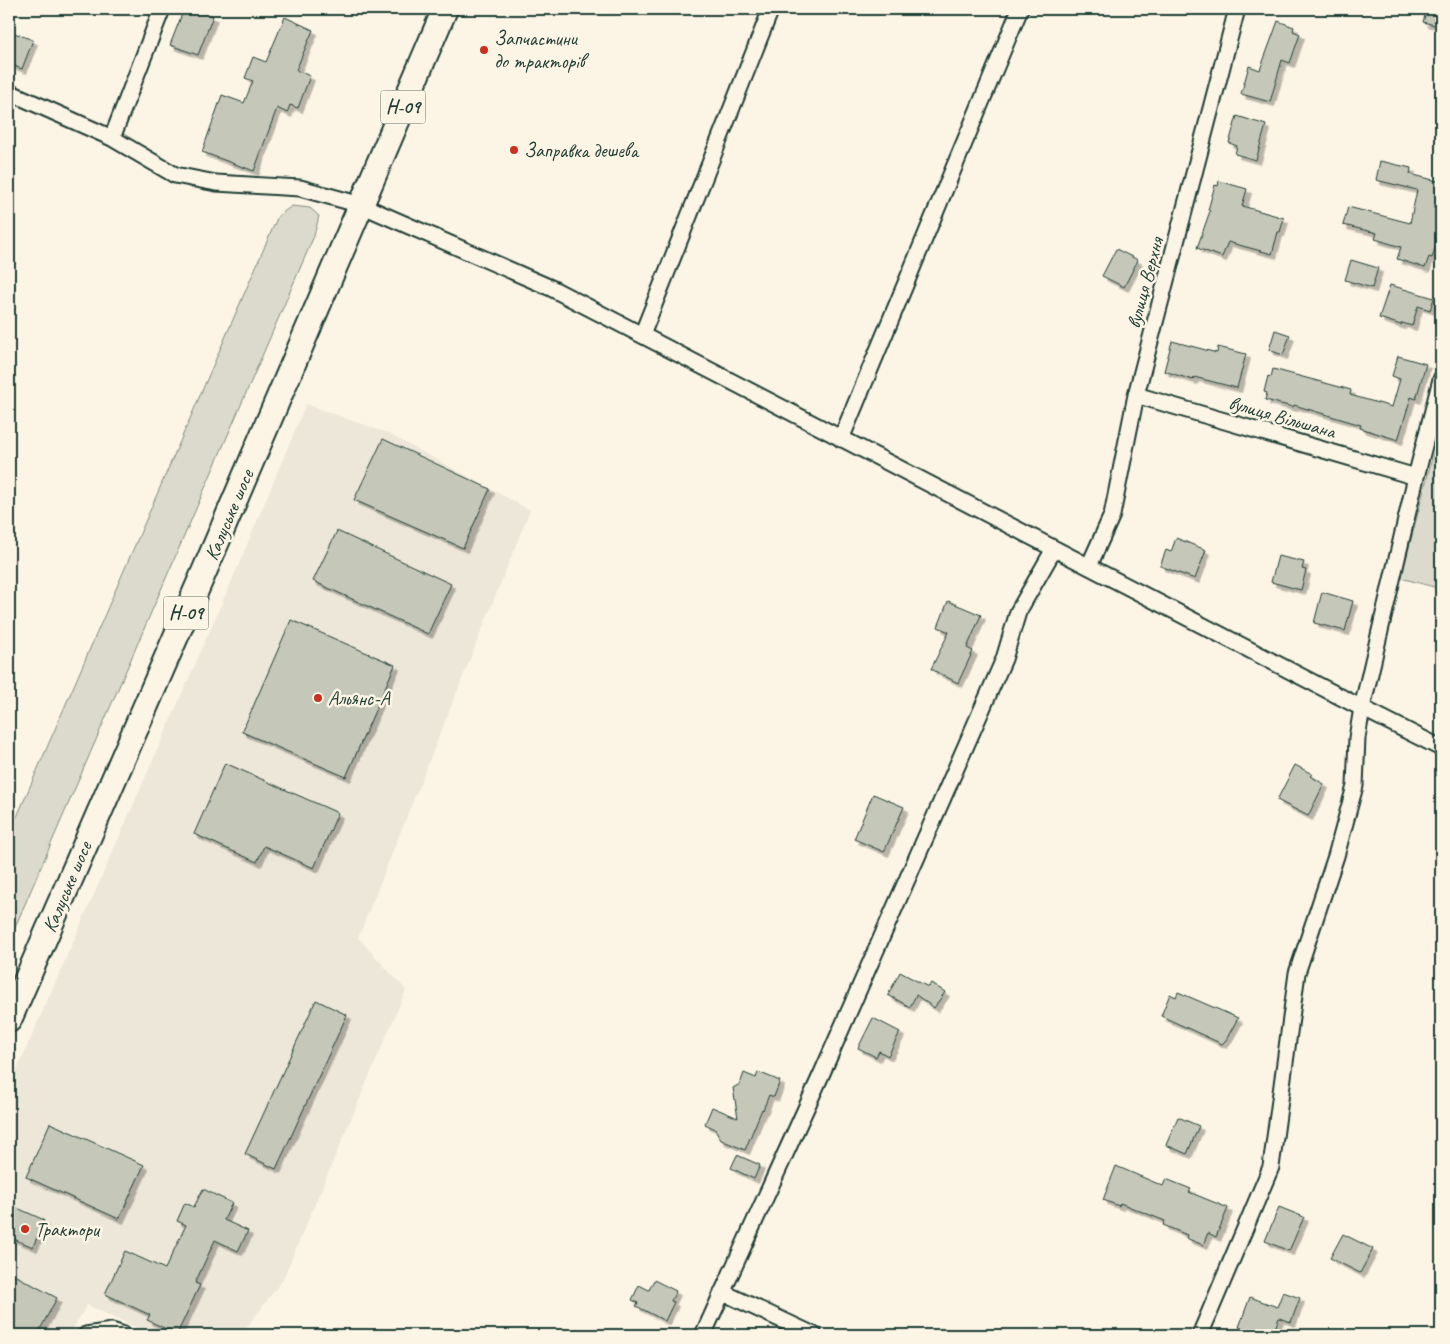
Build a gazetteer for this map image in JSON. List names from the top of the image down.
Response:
{
  "streets": {
    "main road": ["Н-09", "Калуське шосе"],
    "street": ["вулиця Верхня", "вулиця Вільшана"]
  },
  "crossings": [
    ["вулиця Верхня", "вулиця Вільшана"]
  ],
  "places": [
    "Запчастини до тракторів",
    "Заправка дешева",
    "Альянс-А",
    "Трактори"
  ]
}
